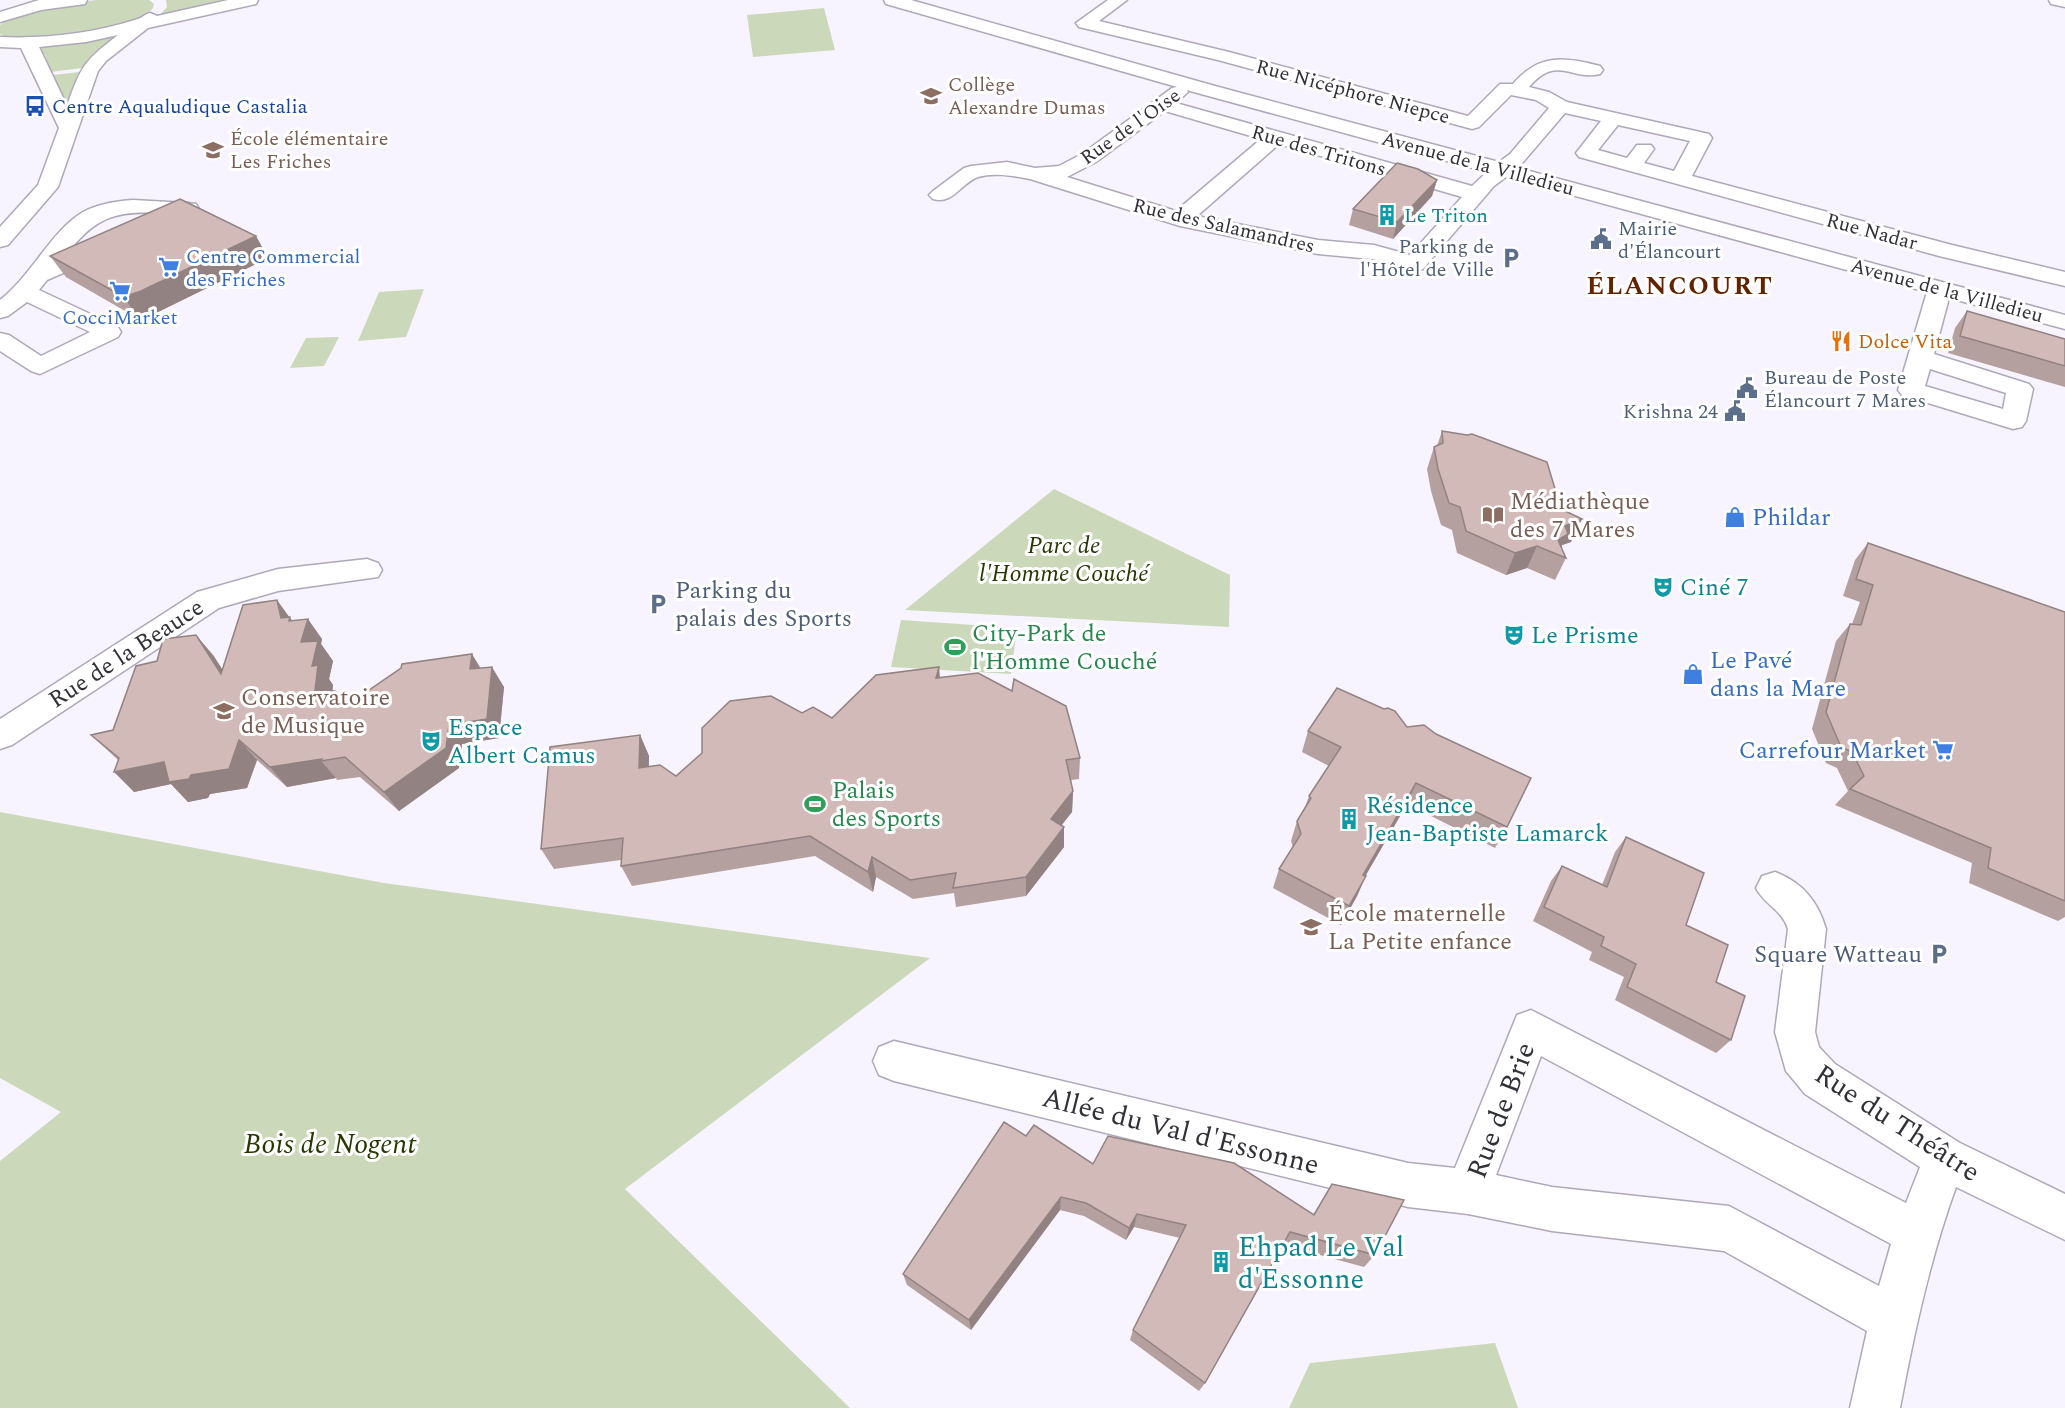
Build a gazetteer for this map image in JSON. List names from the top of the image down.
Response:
{
  "streets": {
    "street": [
      "Rue Nicéphore Niepce",
      "Rue de l'Oise",
      "Rue des Tritons",
      "Avenue de la Villedieu",
      "Rue des Salamandres",
      "Rue Nadar",
      "Rue de la Beauce",
      "Rue de Brie",
      "Rue du Théâtre",
      "Allée du Val d'Essonne"
    ]
  },
  "crossings": [
    ["Rue de l'Oise", "Rue des Tritons"],
    ["Rue de l'Oise", "Avenue de la Villedieu"],
    ["Rue de l'Oise", "Rue des Salamandres"],
    ["Rue des Tritons", "Rue des Salamandres"],
    ["Rue de Brie", "Allée du Val d'Essonne"]
  ],
  "districts": ["ÉLANCOURT"],
  "parks": ["Parc de l'Homme Couché", "Bois de Nogent"],
  "places": {
    "school or university": [
      "Collège Alexandre Dumas",
      "École élémentaire Les Friches",
      "Conservatoire de Musique",
      "École maternelle La Petite enfance"
    ],
    "bus stop": ["Centre Aqualudique Castalia"],
    "building": ["Le Triton", "Résidence Jean-Baptiste Lamarck", "Ehpad Le Val d'Essonne"],
    "public building": ["Mairie d'Élancourt", "Bureau de Poste Élancourt 7 Mares", "Krishna 24"],
    "parking": ["Parking de l'Hôtel de Ville", "Parking du palais des Sports", "Square Watteau"],
    "supermarket": ["Centre Commercial des Friches", "CocciMarket", "Carrefour Market"],
    "restaurant": ["Dolce Vita"],
    "library": ["Médiathèque des 7 Mares"],
    "shop": ["Phildar", "Le Pavé dans la Mare"],
    "theatre": ["Ciné 7", "Le Prisme", "Espace Albert Camus"],
    "sports": ["City-Park de l'Homme Couché", "Palais des Sports"]
  }
}
